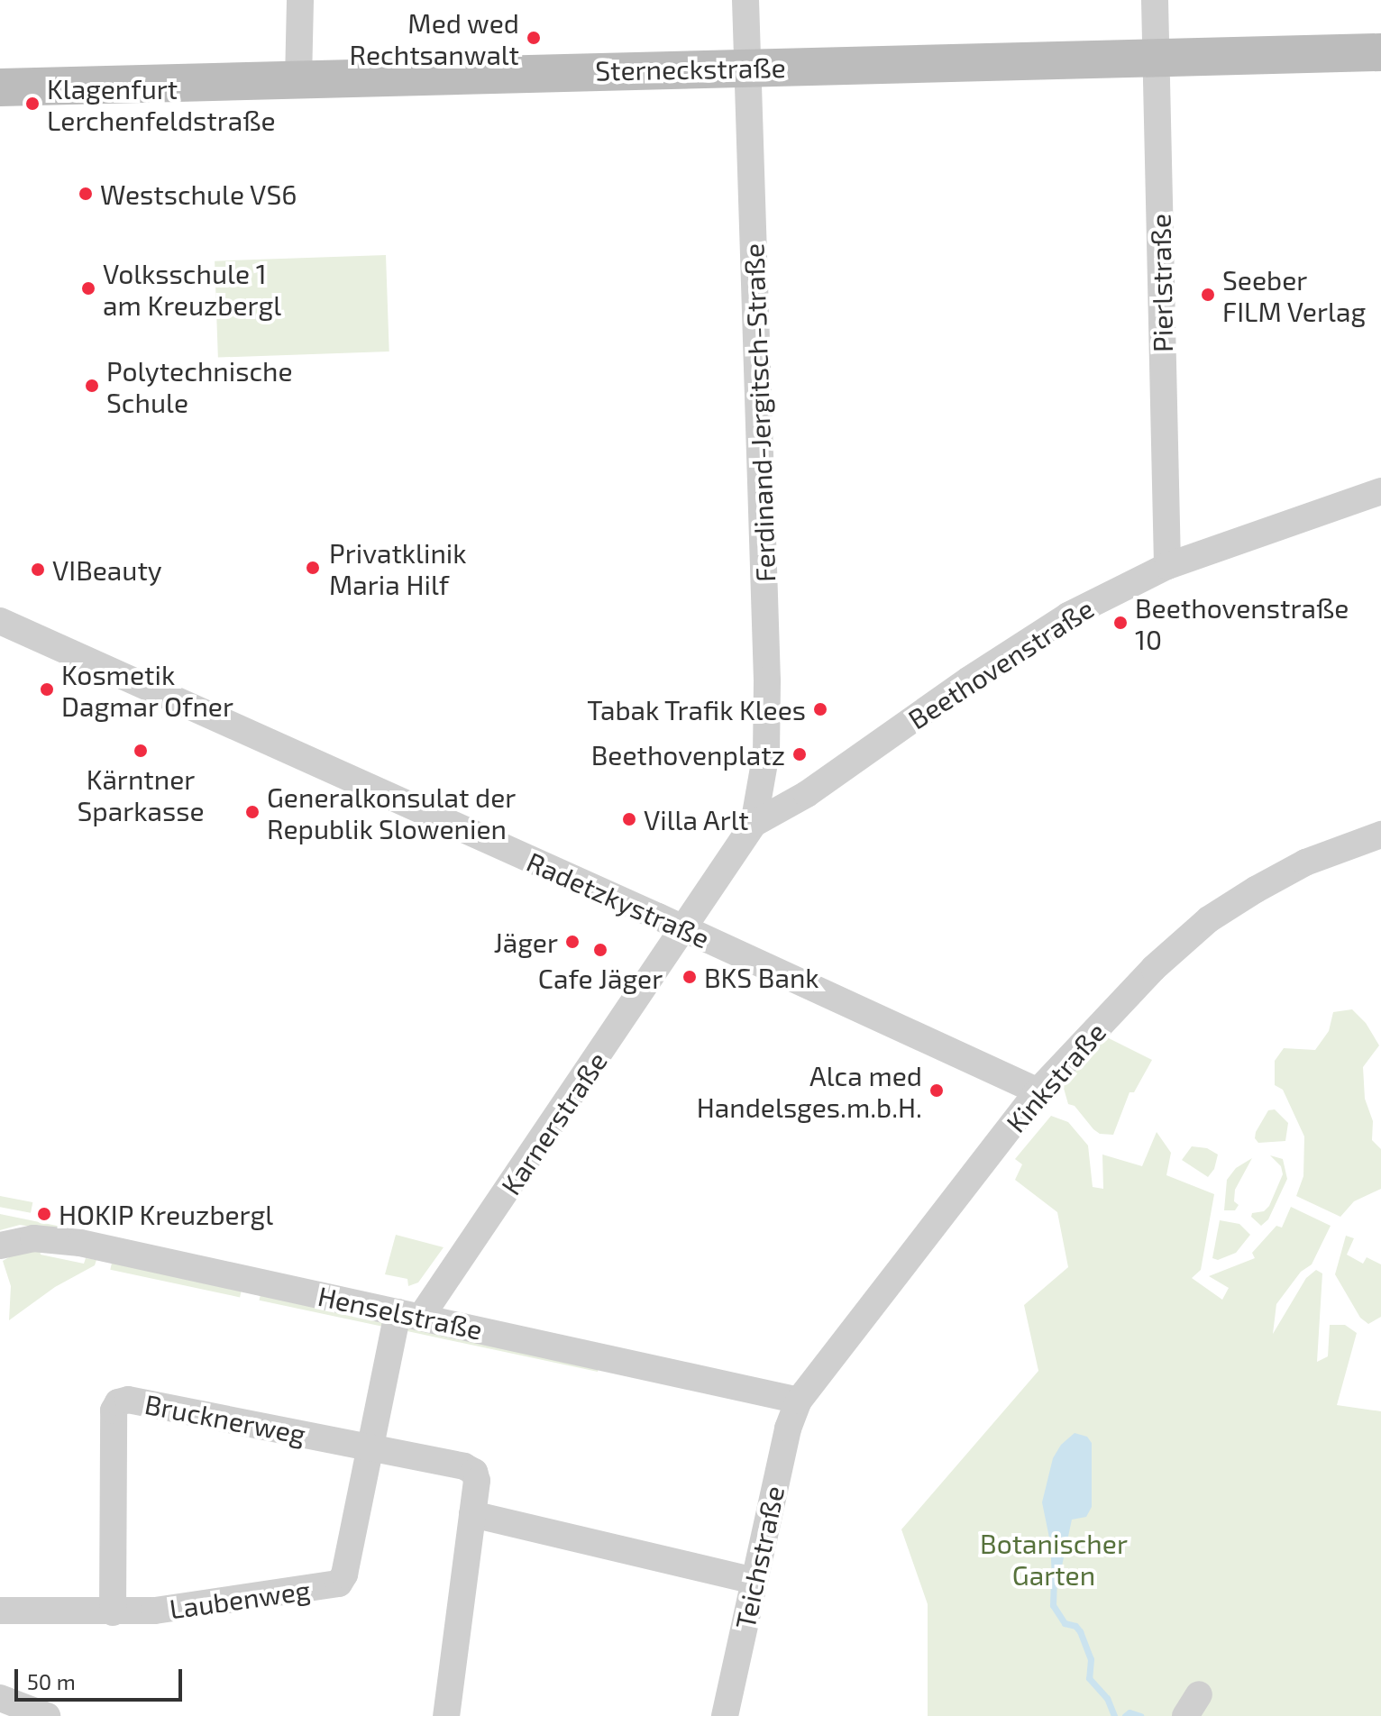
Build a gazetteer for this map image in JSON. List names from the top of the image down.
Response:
{
  "streets": {
    "street": [
      "Sterneckstraße",
      "Pierlstraße",
      "Ferdinand-Jergitsch-Straße",
      "Beethovenstraße",
      "Radetzkystraße",
      "Kinkstraße",
      "Karnerstraße",
      "Henselstraße",
      "Brucknerweg",
      "Teichstraße",
      "Laubenweg"
    ]
  },
  "crossings": [
    ["Sterneckstraße", "Pierlstraße"],
    ["Sterneckstraße", "Ferdinand-Jergitsch-Straße"],
    ["Pierlstraße", "Beethovenstraße"],
    ["Ferdinand-Jergitsch-Straße", "Beethovenstraße"],
    ["Beethovenstraße", "Radetzkystraße"],
    ["Beethovenstraße", "Karnerstraße"],
    ["Radetzkystraße", "Kinkstraße"],
    ["Radetzkystraße", "Karnerstraße"],
    ["Kinkstraße", "Henselstraße"],
    ["Kinkstraße", "Teichstraße"],
    ["Karnerstraße", "Henselstraße"],
    ["Karnerstraße", "Laubenweg"],
    ["Henselstraße", "Teichstraße"],
    ["Henselstraße", "Laubenweg"],
    ["Brucknerweg", "Laubenweg"]
  ],
  "parks": ["Botanischer Garten"],
  "places": [
    "Med wed Rechtsanwalt",
    "Klagenfurt Lerchenfeldstraße",
    "Westschule VS6",
    "Volksschule 1 am Kreuzbergl",
    "Seeber FILM Verlag",
    "Polytechnische Schule",
    "Privatklinik Maria Hilf",
    "VIBeauty",
    "Beethovenstraße 10",
    "Kosmetik Dagmar Ofner",
    "Tabak Trafik Klees",
    "Kärntner Sparkasse",
    "Beethovenplatz",
    "Generalkonsulat der Republik Slowenien",
    "Villa Arlt",
    "Jäger",
    "Cafe Jäger",
    "BKS Bank",
    "Alca med Handelsges.m.b.H.",
    "HOKIP Kreuzbergl"
  ],
  "scale_bar": "50 m"
}
